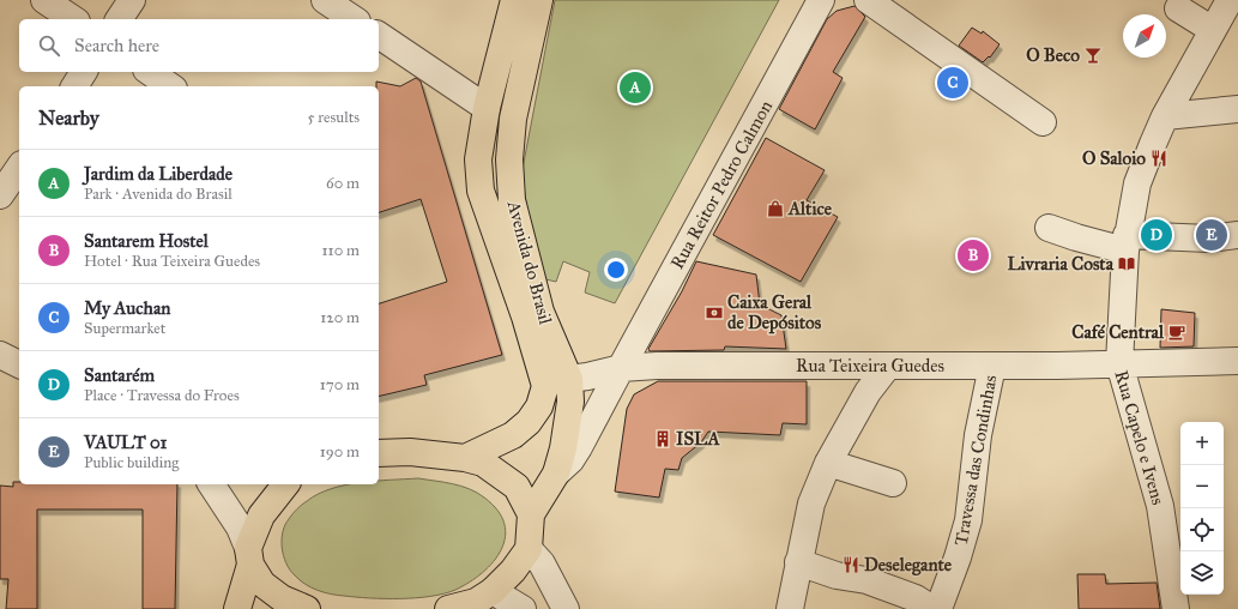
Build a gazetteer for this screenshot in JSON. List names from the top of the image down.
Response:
{
  "streets": {
    "main road": ["Avenida do Brasil"],
    "street": [
      "Rua Reitor Pedro Calmon",
      "Rua Teixeira Guedes",
      "Rua Capelo e Ivens",
      "Travessa das Condinhas"
    ]
  },
  "crossings": [
    ["Rua Reitor Pedro Calmon", "Avenida do Brasil"],
    ["Rua Reitor Pedro Calmon", "Rua Teixeira Guedes"],
    ["Rua Teixeira Guedes", "Rua Capelo e Ivens"],
    ["Rua Teixeira Guedes", "Travessa das Condinhas"]
  ],
  "places": {
    "bar": ["O Beco"],
    "restaurant": ["O Saloio", "Deselegante"],
    "shop": ["Altice"],
    "library": ["Livraria Costa"],
    "bank": ["Caixa Geral de Depósitos"],
    "cafe": ["Café Central"],
    "building": ["ISLA"]
  },
  "north": "top right",
  "page": {
    "search": "Search here",
    "pins": [
      "C",
      "A",
      "D",
      "E",
      "B"
    ],
    "heading": ["Nearby", "5 results"],
    "list": [
      {
        "mark": "A",
        "name": "Jardim da Liberdade",
        "note": "Park · Avenida do Brasil",
        "value": "60 m"
      },
      {
        "mark": "B",
        "name": "Santarem Hostel",
        "note": "Hotel · Rua Teixeira Guedes",
        "value": "110 m"
      },
      {
        "mark": "C",
        "name": "My Auchan",
        "note": "Supermarket",
        "value": "120 m"
      },
      {
        "mark": "D",
        "name": "Santarém",
        "note": "Place · Travessa do Froes",
        "value": "170 m"
      },
      {
        "mark": "E",
        "name": "VAULT 01",
        "note": "Public building",
        "value": "190 m"
      }
    ],
    "map_buttons": ["+", "−"]
  }
}
